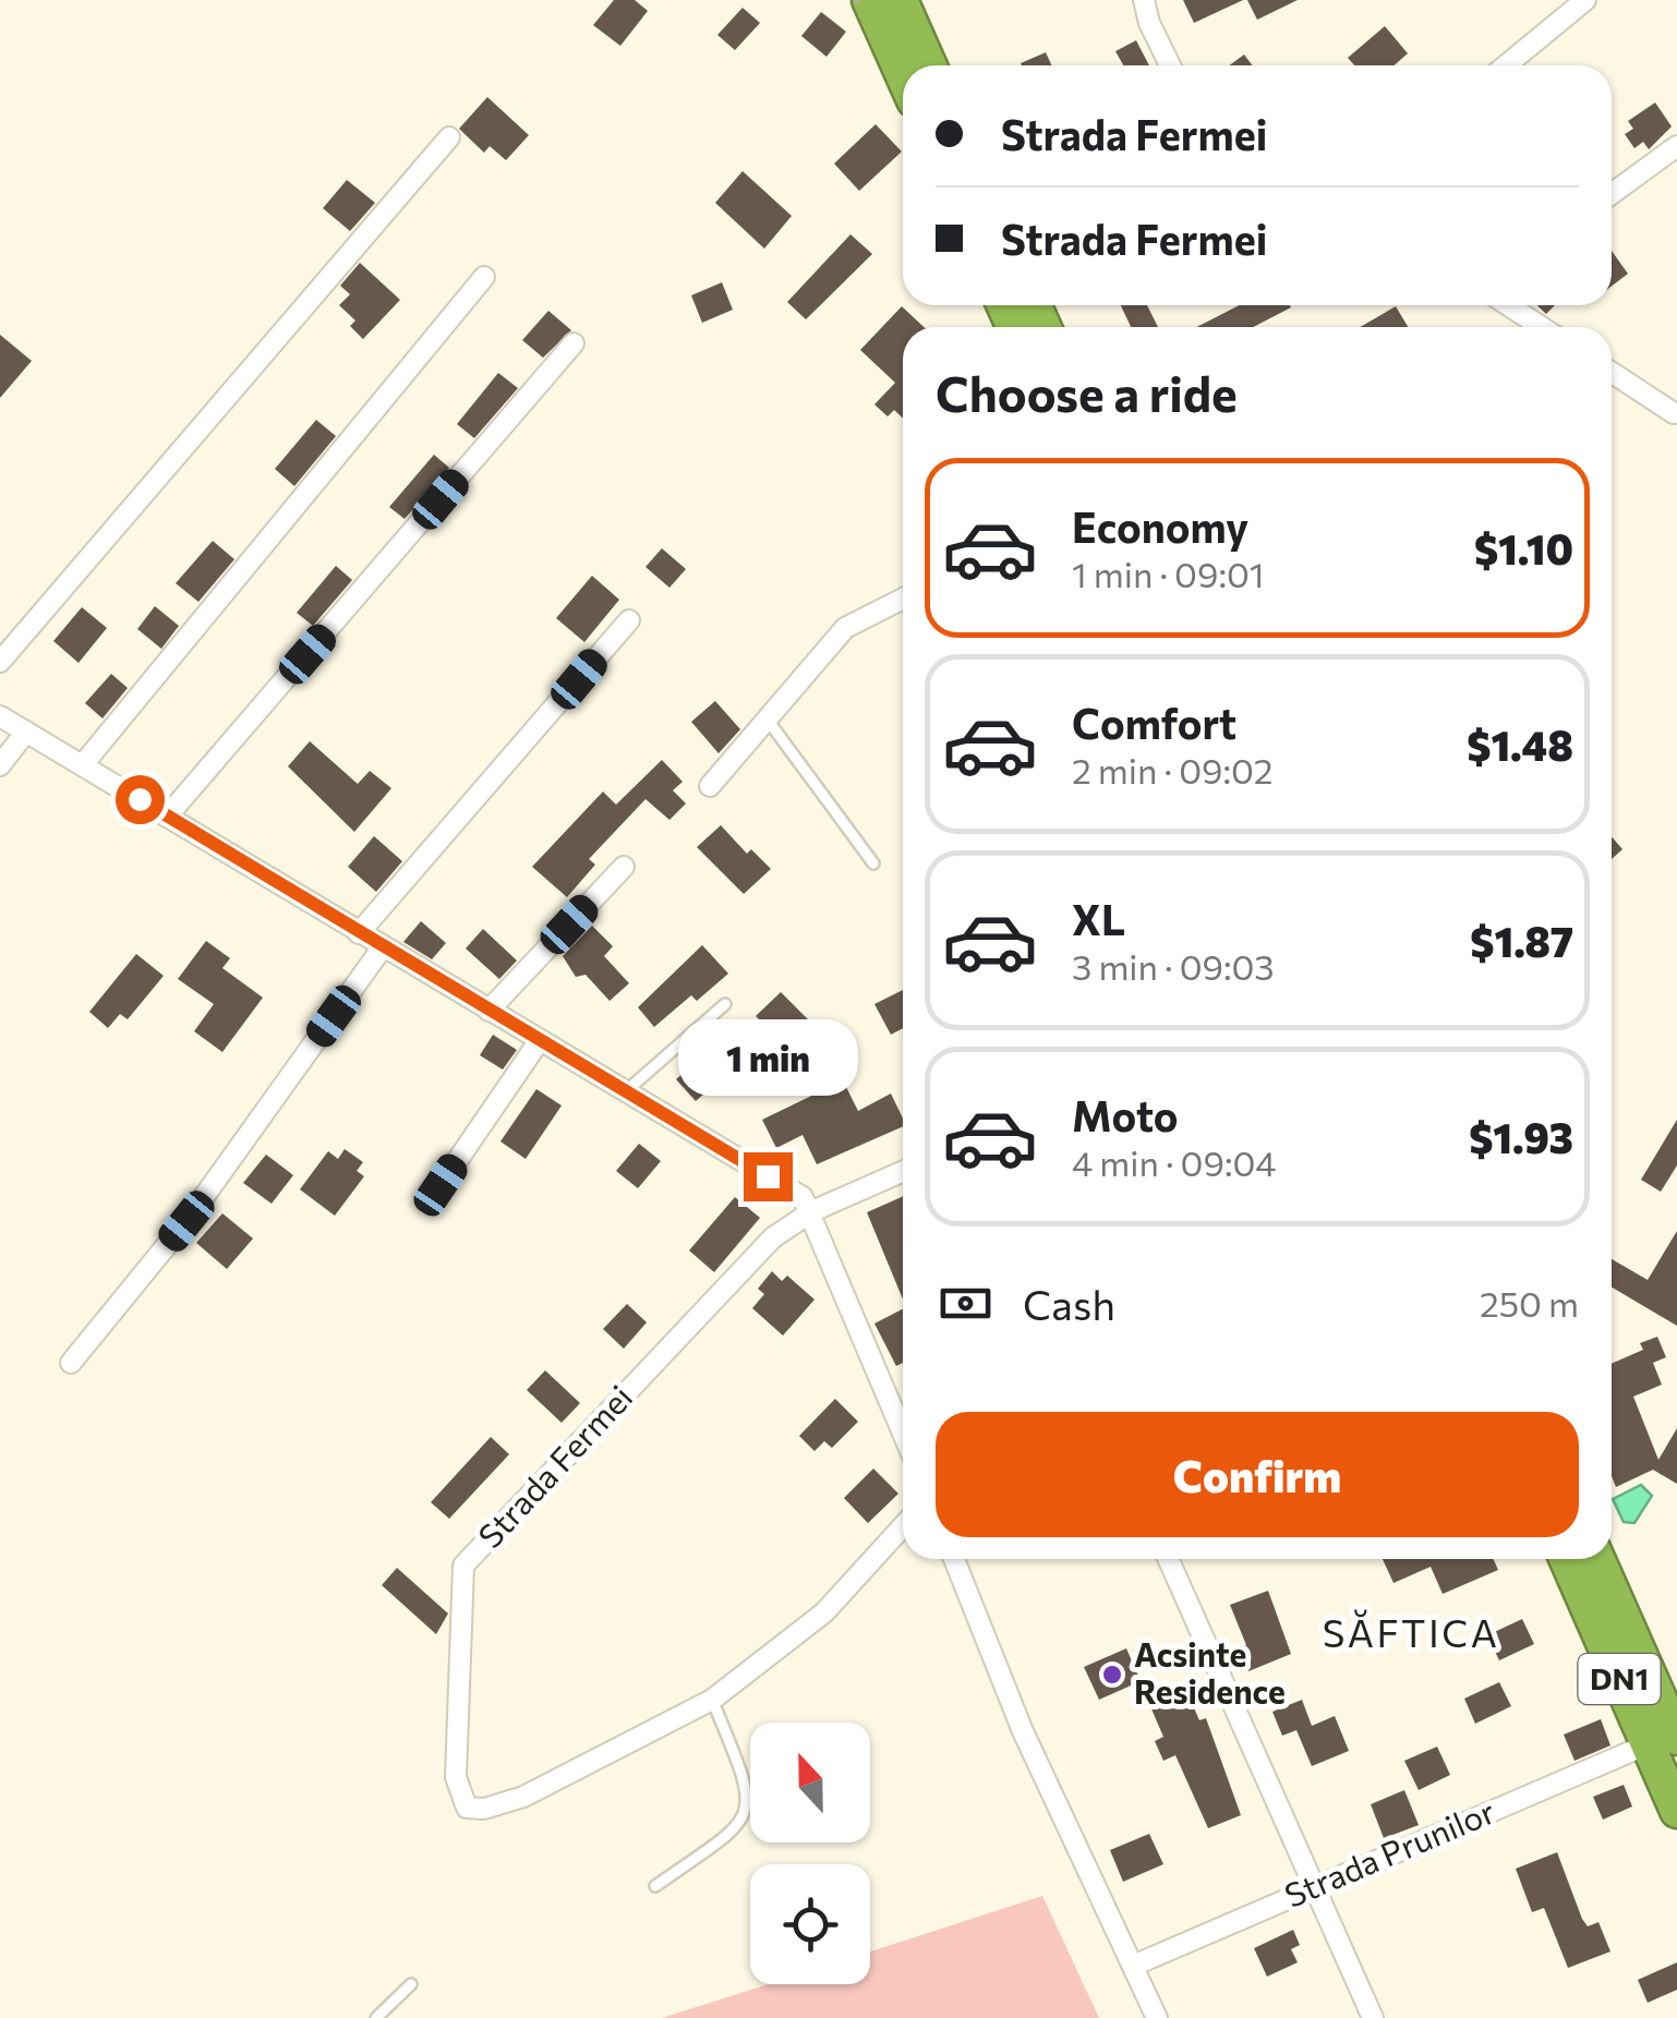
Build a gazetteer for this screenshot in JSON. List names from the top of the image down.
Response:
{
  "streets": {
    "highway": ["DN1"],
    "street": ["Strada Fermei", "Strada Prunilor"]
  },
  "crossings": [
    ["DN1", "Strada Prunilor"]
  ],
  "districts": ["SĂFTICA"],
  "places": ["Acsinte Residence"],
  "north": "top",
  "page": {
    "banner": ["Strada Fermei", "Strada Fermei"],
    "heading": "Choose a ride",
    "list": [
      {
        "name": "Economy",
        "note": "1 min · 09:01",
        "value": "$1.10"
      },
      {
        "name": "Comfort",
        "note": "2 min · 09:02",
        "value": "$1.48"
      },
      {
        "name": "XL",
        "note": "3 min · 09:03",
        "value": "$1.87"
      },
      {
        "name": "Moto",
        "note": "4 min · 09:04",
        "value": "$1.93"
      }
    ],
    "bubble": "1 min",
    "pay": ["Cash", "250 m"],
    "buttons": "Confirm"
  }
}
